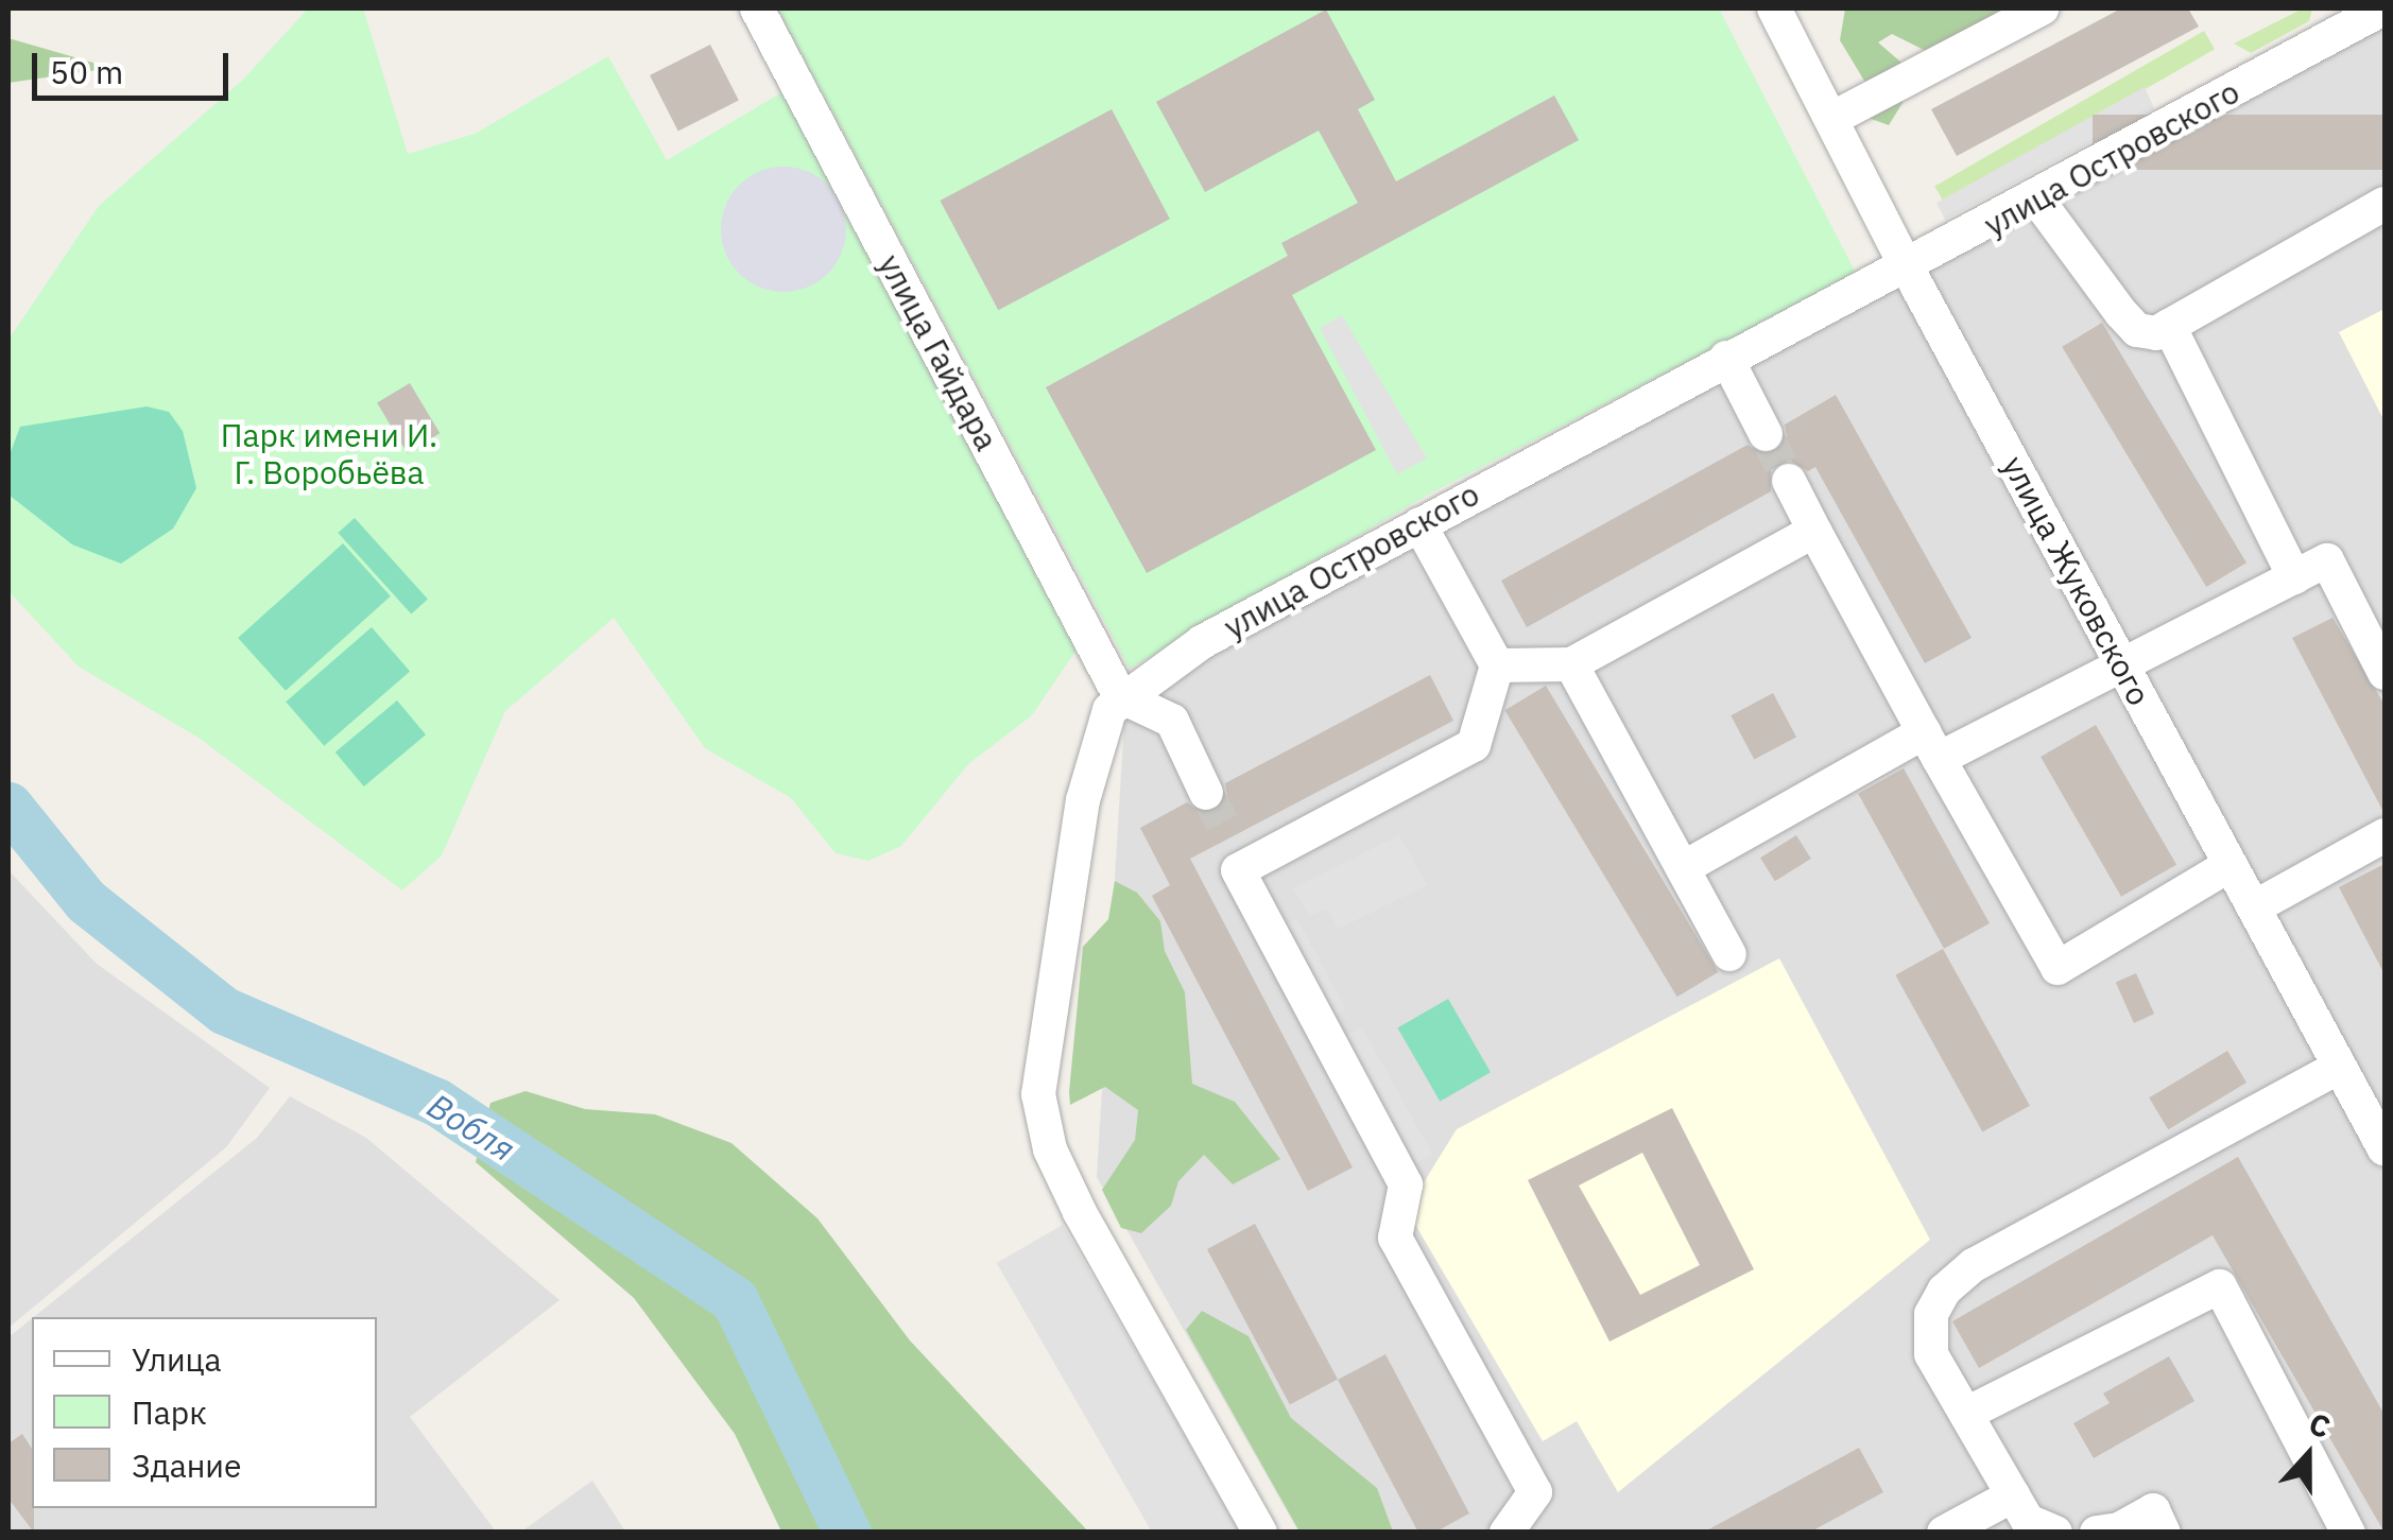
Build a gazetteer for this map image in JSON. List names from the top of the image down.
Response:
{
  "streets": {
    "street": ["улица Островского", "улица Гайдара", "улица Жуковского"]
  },
  "crossings": [
    ["улица Островского", "улица Гайдара"],
    ["улица Островского", "улица Жуковского"]
  ],
  "water": ["Вобля"],
  "parks": ["Парк имени И. Г. Воробьёва"],
  "legend": ["Улица", "Парк", "Здание"],
  "scale_bar": "50 m",
  "north": "top"
}
